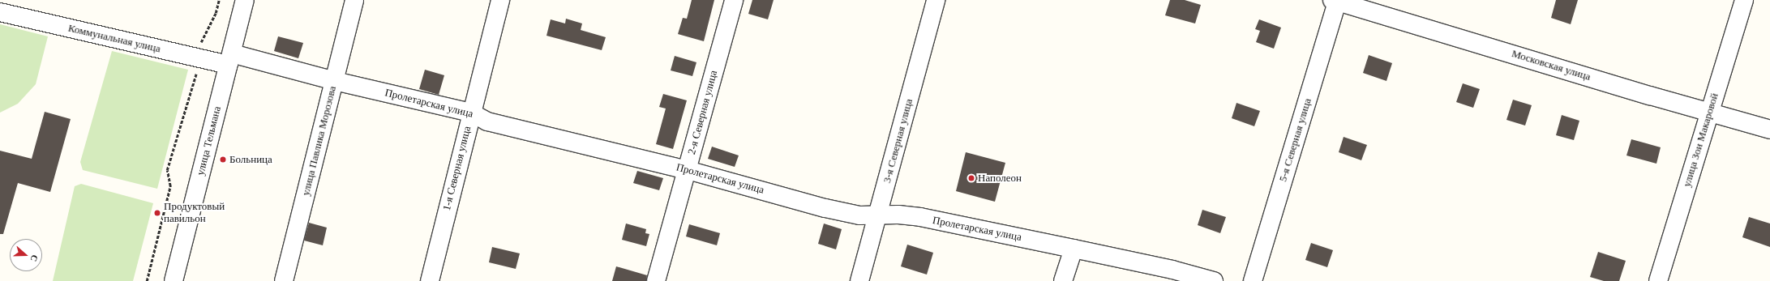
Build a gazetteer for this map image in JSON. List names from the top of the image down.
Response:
{
  "streets": {
    "street": [
      "Коммунальная улица",
      "Московская улица",
      "Пролетарская улица",
      "2-я Северная улица",
      "5-я Северная улица",
      "улица Зои Макаровой",
      "улица Тельмана",
      "улица Павлика Морозова",
      "3-я Северная улица",
      "1-я Северная улица"
    ]
  },
  "crossings": [
    ["Коммунальная улица", "Пролетарская улица"],
    ["Коммунальная улица", "улица Тельмана"],
    ["Московская улица", "5-я Северная улица"],
    ["Московская улица", "улица Зои Макаровой"],
    ["Пролетарская улица", "2-я Северная улица"],
    ["Пролетарская улица", "улица Тельмана"],
    ["Пролетарская улица", "улица Павлика Морозова"],
    ["Пролетарская улица", "3-я Северная улица"],
    ["Пролетарская улица", "1-я Северная улица"]
  ],
  "places": ["Больница", "Наполеон", "Продуктовый павильон"],
  "north": "right"
}
